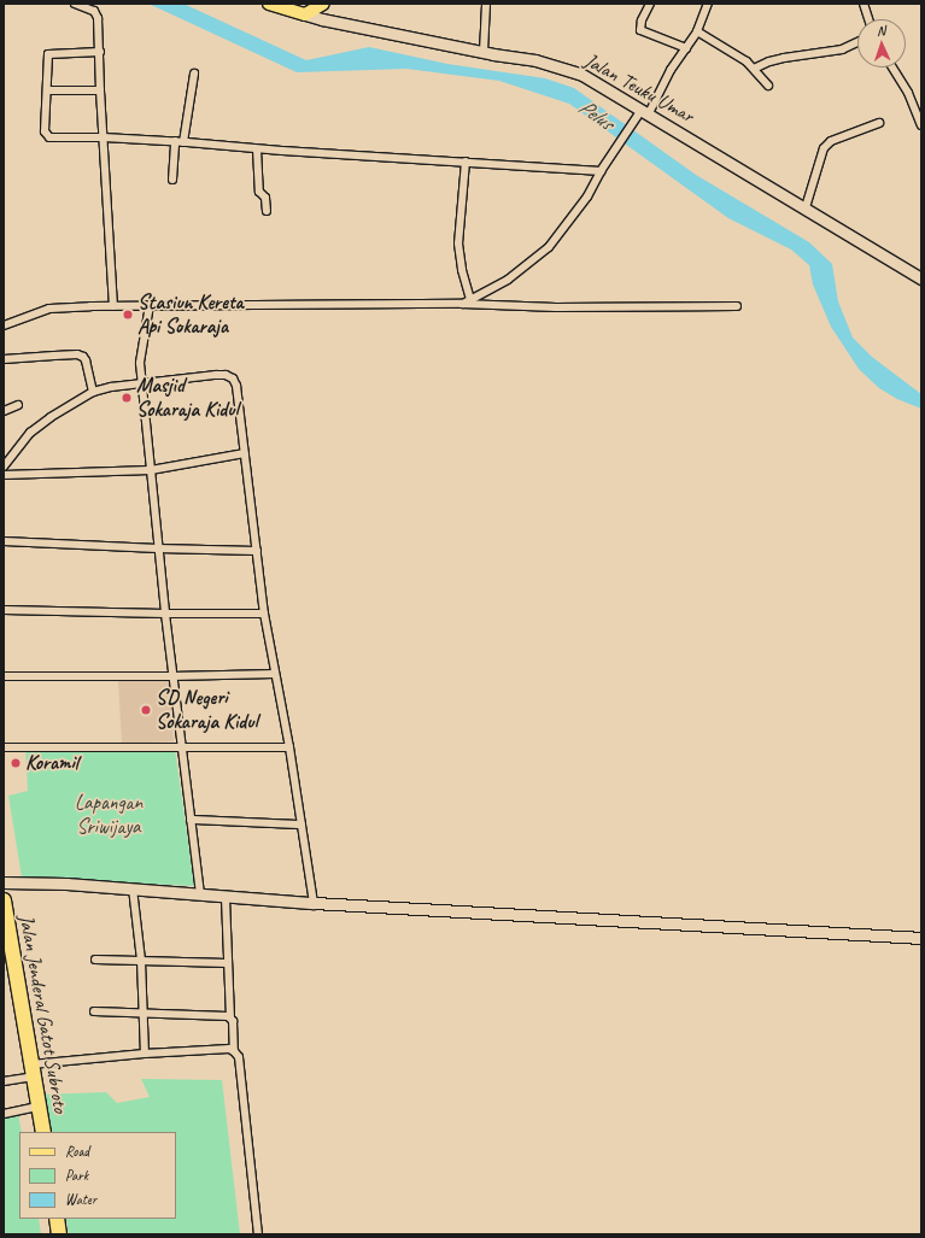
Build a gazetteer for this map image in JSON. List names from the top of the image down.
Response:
{
  "streets": {
    "highway": ["Jalan Jenderal Gatot Subroto"],
    "street": ["Jalan Teuku Umar"]
  },
  "water": ["Pelus"],
  "parks": ["Lapangan Sriwijaya"],
  "places": [
    "Stasiun Kereta Api Sokaraja",
    "Masjid Sokaraja Kidul",
    "SD Negeri Sokaraja Kidul",
    "Koramil"
  ],
  "legend": ["Road", "Park", "Water"],
  "north": "top"
}
